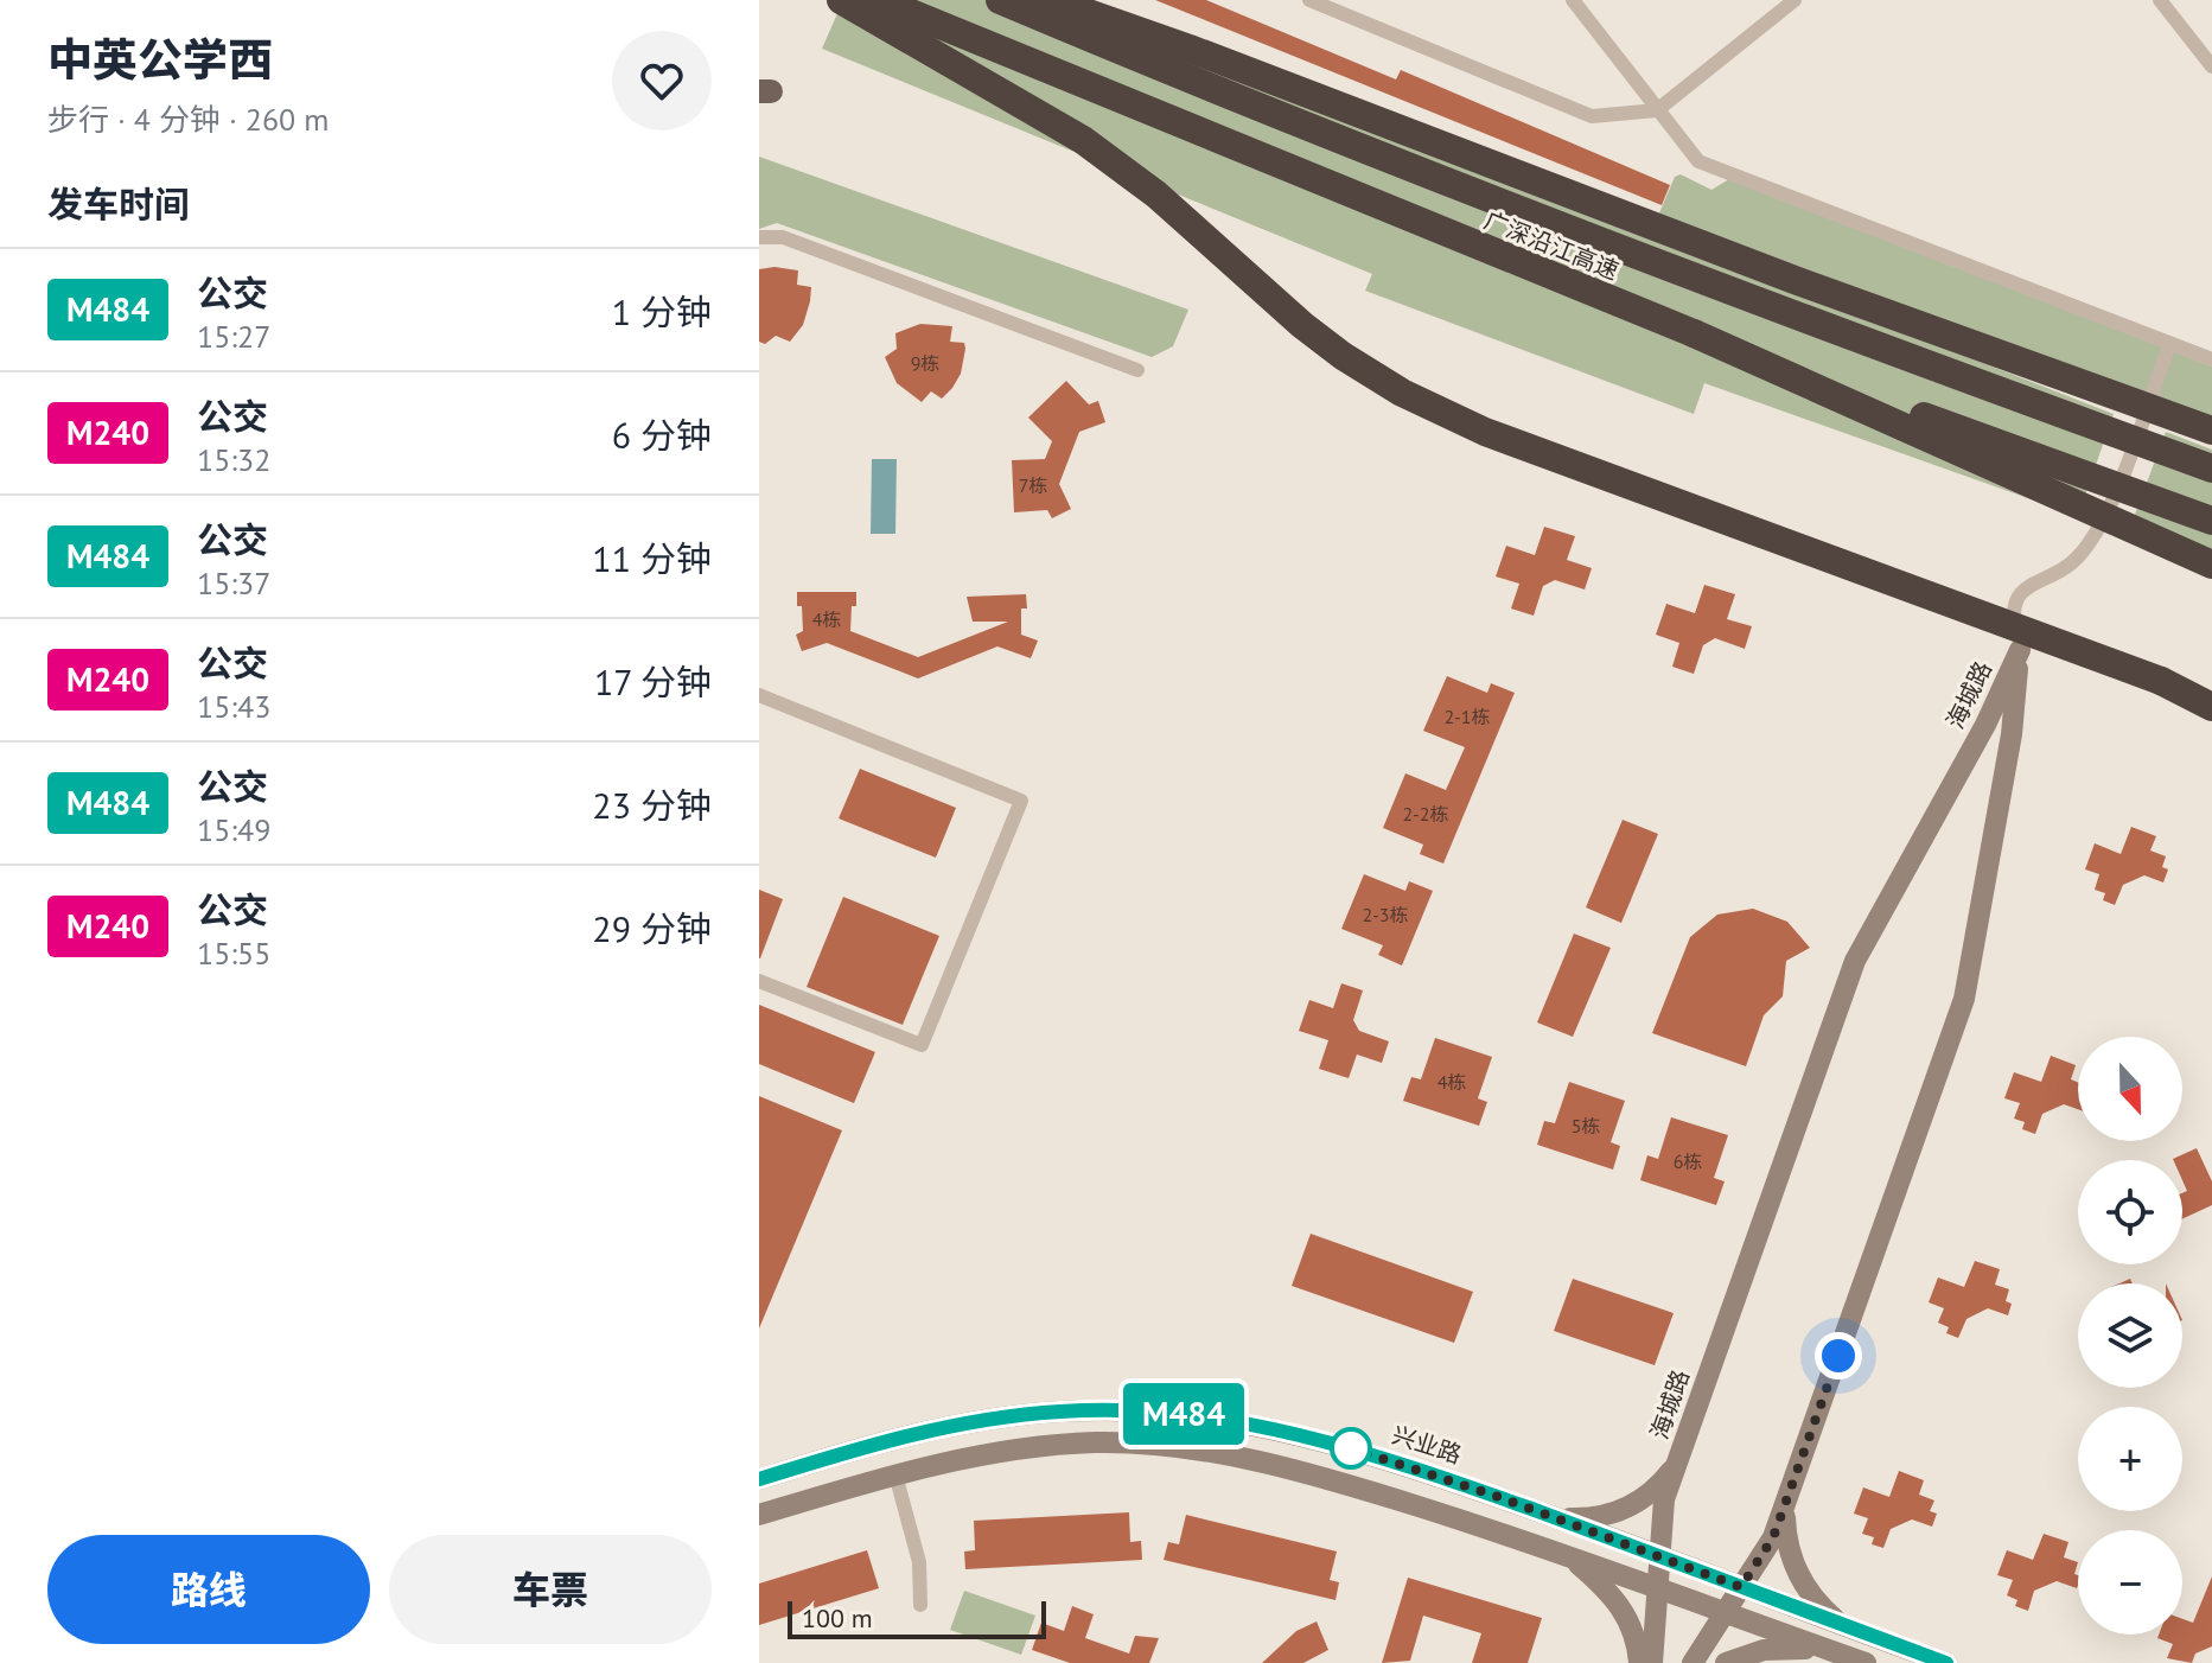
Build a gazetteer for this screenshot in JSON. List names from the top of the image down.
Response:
{
  "streets": {
    "highway": ["广深沿江高速"],
    "main road": ["海城路", "兴业路"]
  },
  "crossings": [
    ["海城路", "兴业路"]
  ],
  "lines": ["bus line M484"],
  "house_numbers": [
    "9栋",
    "7栋",
    "4栋",
    "2-1栋",
    "2-2栋",
    "2-3栋",
    "4栋",
    "5栋",
    "6栋"
  ],
  "scale_bar": "100 m",
  "north": "bottom",
  "page": {
    "heading": [
      ["中英公学西", "步行 · 4 分钟 · 260 m"],
      "发车时间"
    ],
    "on_map": "M484",
    "list": [
      {
        "mark": "M484",
        "name": "公交",
        "note": "15:27",
        "value": "1 分钟"
      },
      {
        "mark": "M240",
        "name": "公交",
        "note": "15:32",
        "value": "6 分钟"
      },
      {
        "mark": "M484",
        "name": "公交",
        "note": "15:37",
        "value": "11 分钟"
      },
      {
        "mark": "M240",
        "name": "公交",
        "note": "15:43",
        "value": "17 分钟"
      },
      {
        "mark": "M484",
        "name": "公交",
        "note": "15:49",
        "value": "23 分钟"
      },
      {
        "mark": "M240",
        "name": "公交",
        "note": "15:55",
        "value": "29 分钟"
      }
    ],
    "map_buttons": ["+", "−"],
    "buttons": ["路线", "车票"],
    "scale": "100 m"
  }
}
